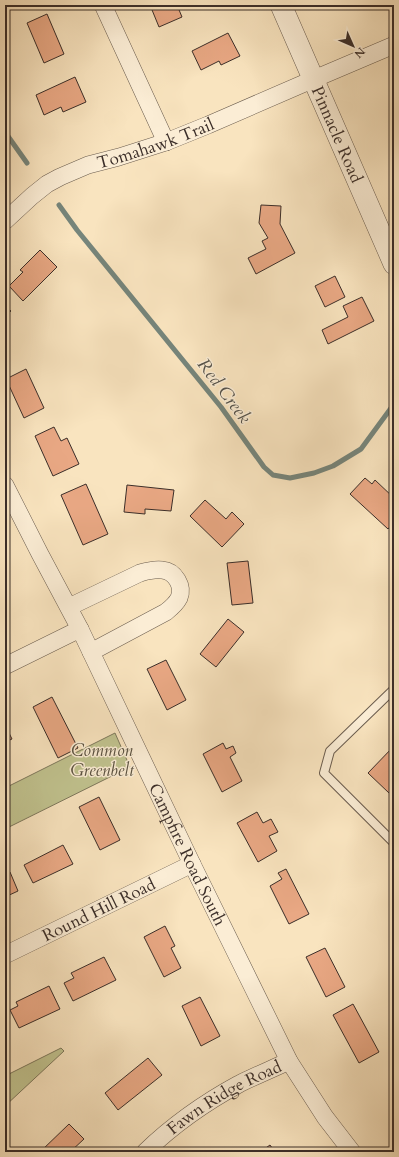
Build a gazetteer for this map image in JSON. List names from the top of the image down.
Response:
{
  "streets": {
    "street": [
      "Pinnacle Road",
      "Tomahawk Trail",
      "Campfire Road South",
      "Round Hill Road",
      "Fawn Ridge Road"
    ]
  },
  "crossings": [
    ["Pinnacle Road", "Tomahawk Trail"],
    ["Campfire Road South", "Round Hill Road"],
    ["Campfire Road South", "Fawn Ridge Road"]
  ],
  "water": ["Red Creek"],
  "parks": ["Common Greenbelt"],
  "north": "bottom right"
}
